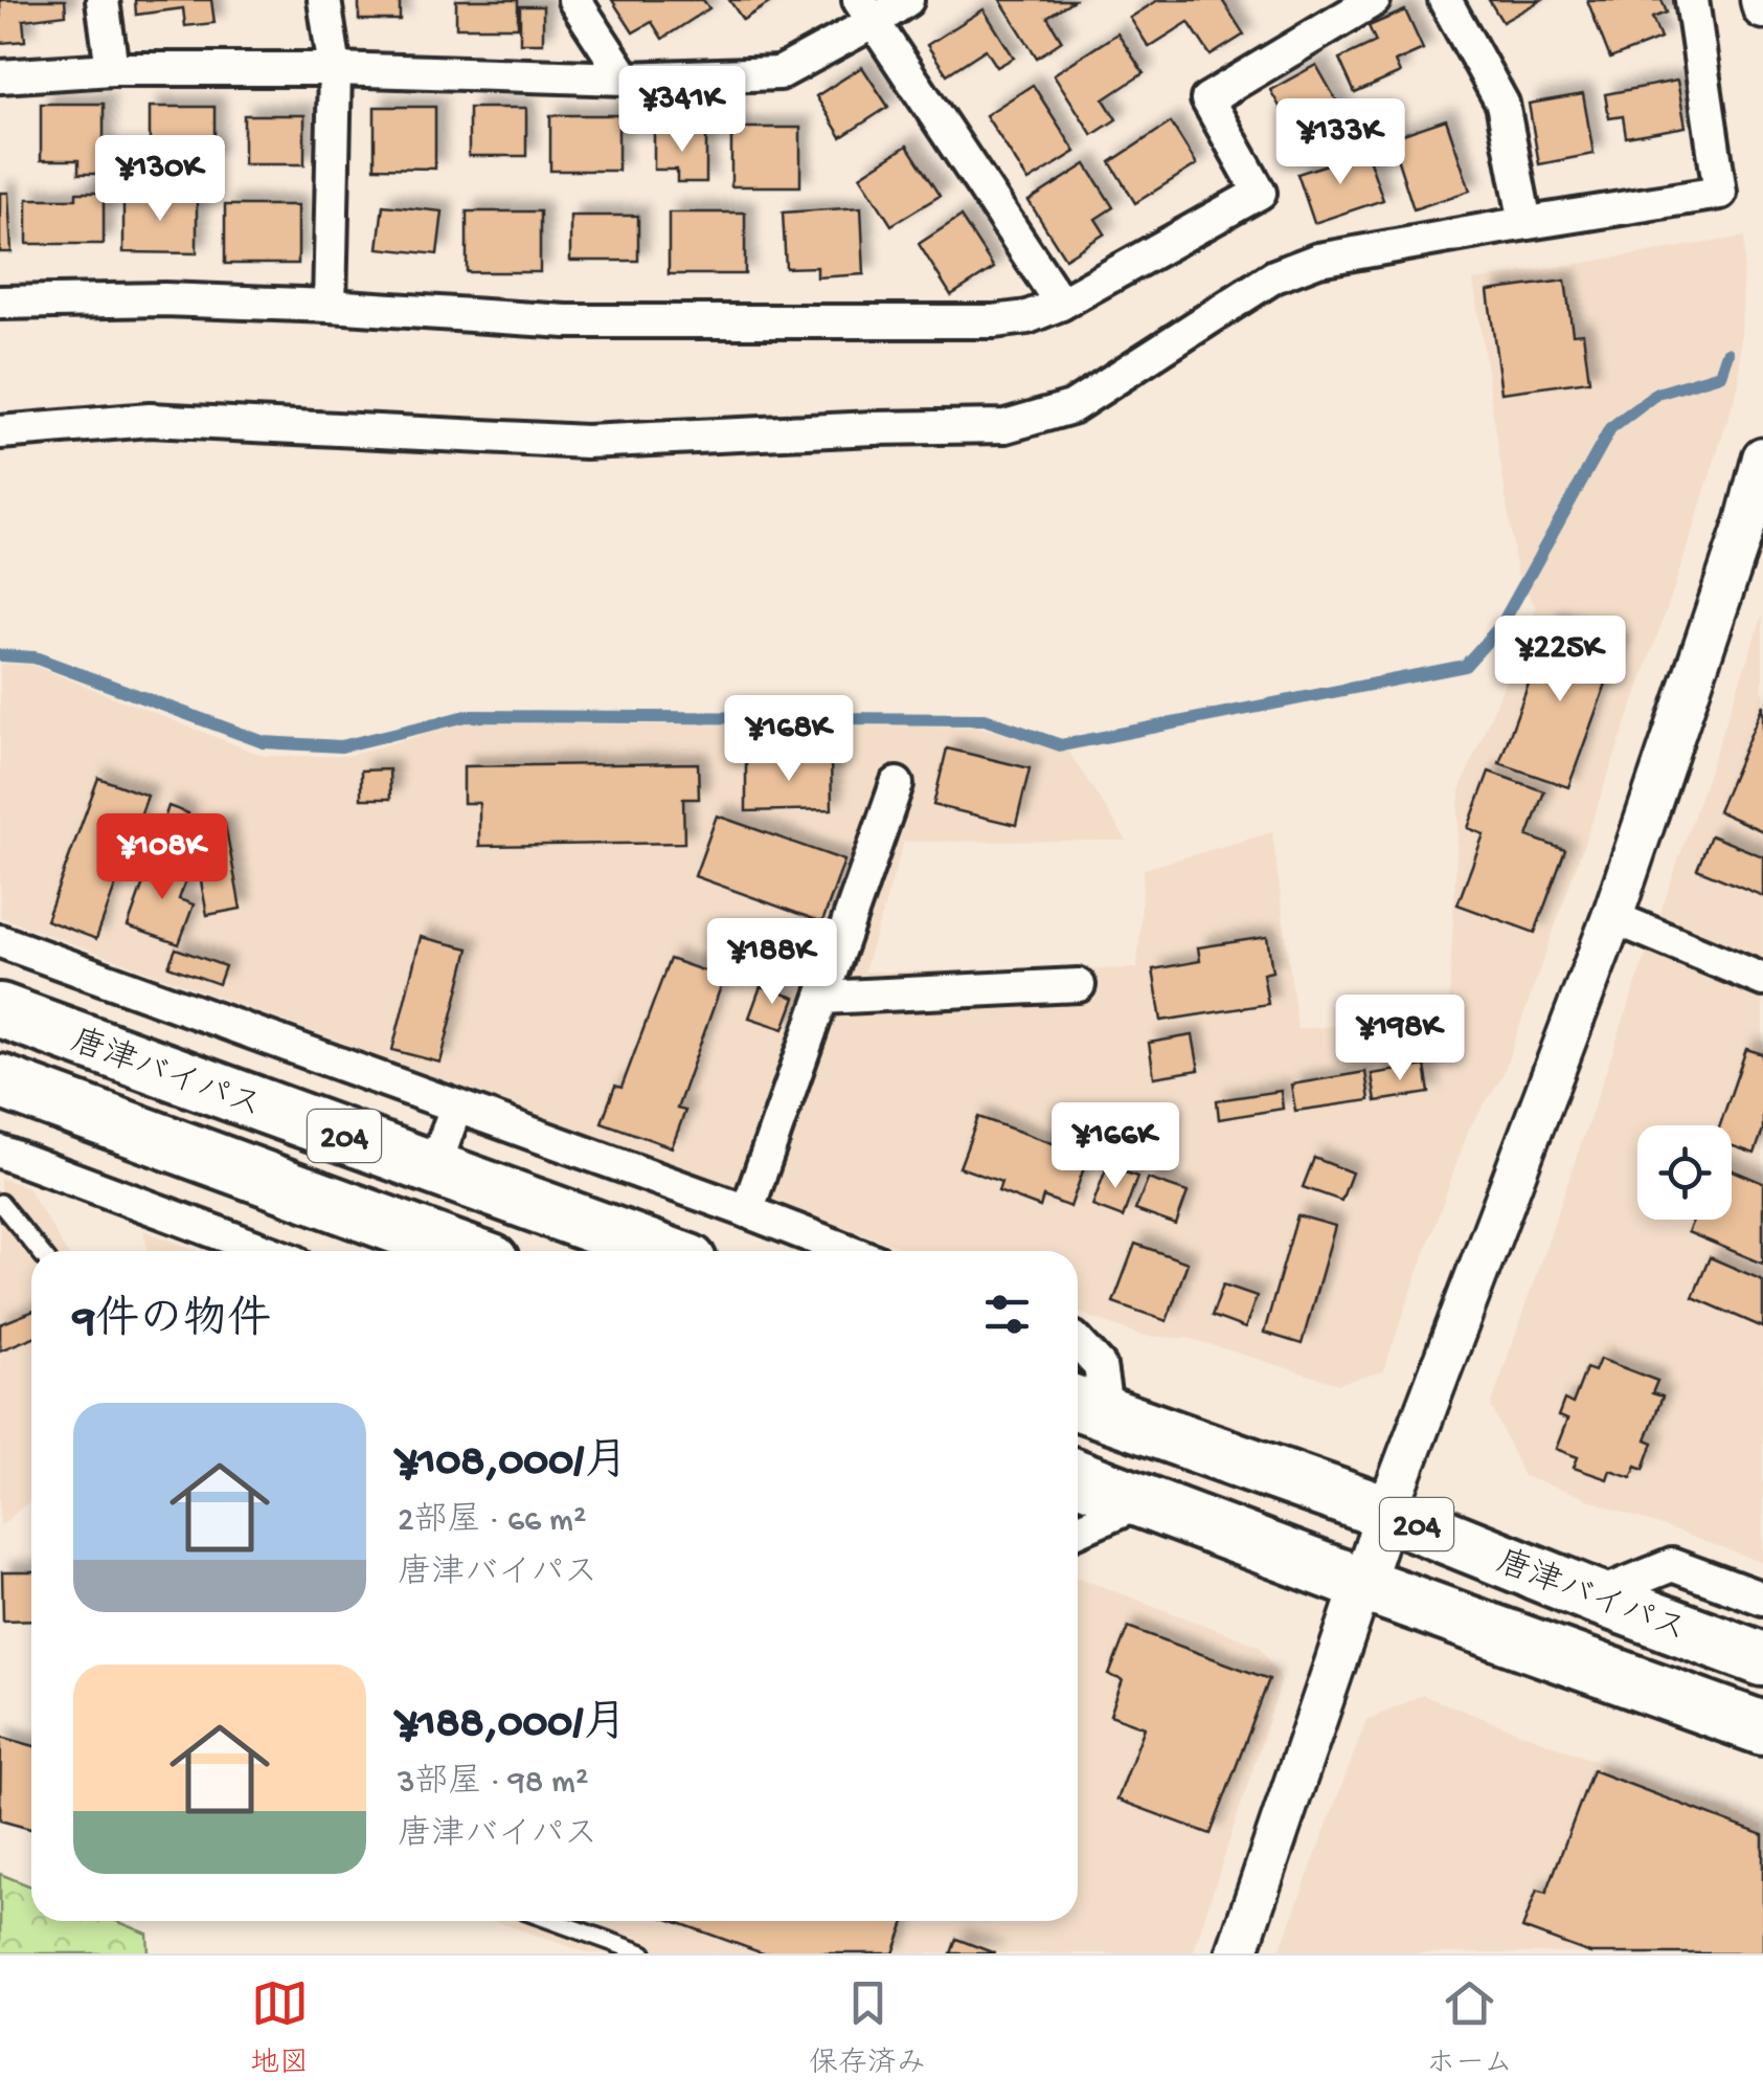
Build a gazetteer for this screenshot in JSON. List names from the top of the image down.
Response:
{
  "streets": {
    "highway": ["唐津バイパス", "204"]
  },
  "page": {
    "price": [
      "¥341K",
      "¥133K",
      "¥130K",
      "¥225K",
      "¥168K",
      "¥108K",
      "¥188K",
      "¥198K",
      "¥166K"
    ],
    "heading": "9件の物件",
    "list": [
      {
        "name": "¥108,000/月",
        "note": "2部屋 · 66 m² · 唐津バイパス"
      },
      {
        "name": "¥188,000/月",
        "note": "3部屋 · 98 m² · 唐津バイパス"
      }
    ],
    "tabs": ["地図", "保存済み", "ホーム"]
  }
}
